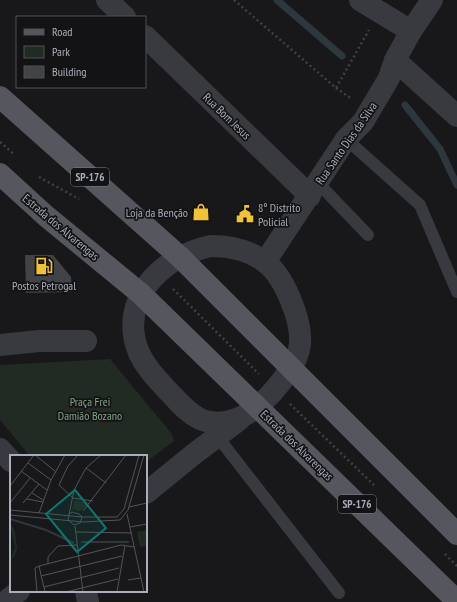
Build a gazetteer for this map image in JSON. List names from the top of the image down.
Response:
{
  "streets": {
    "main road": ["SP-176", "Estrada dos Alvarengas"],
    "street": ["Rua Bom Jesus", "Rua Santo Dias da Silva"]
  },
  "crossings": [
    ["Rua Bom Jesus", "Rua Santo Dias da Silva"],
    ["Rua Santo Dias da Silva", "Estrada dos Alvarengas"],
    ["SP-176", "Estrada dos Alvarengas"]
  ],
  "parks": ["Praça Frei Damião Bozano"],
  "places": {
    "shop": ["Loja da Benção"],
    "public building": ["8º Distrito Policial"],
    "fuel station": ["Postos Petrogal"]
  },
  "legend": ["Road", "Park", "Building"]
}
